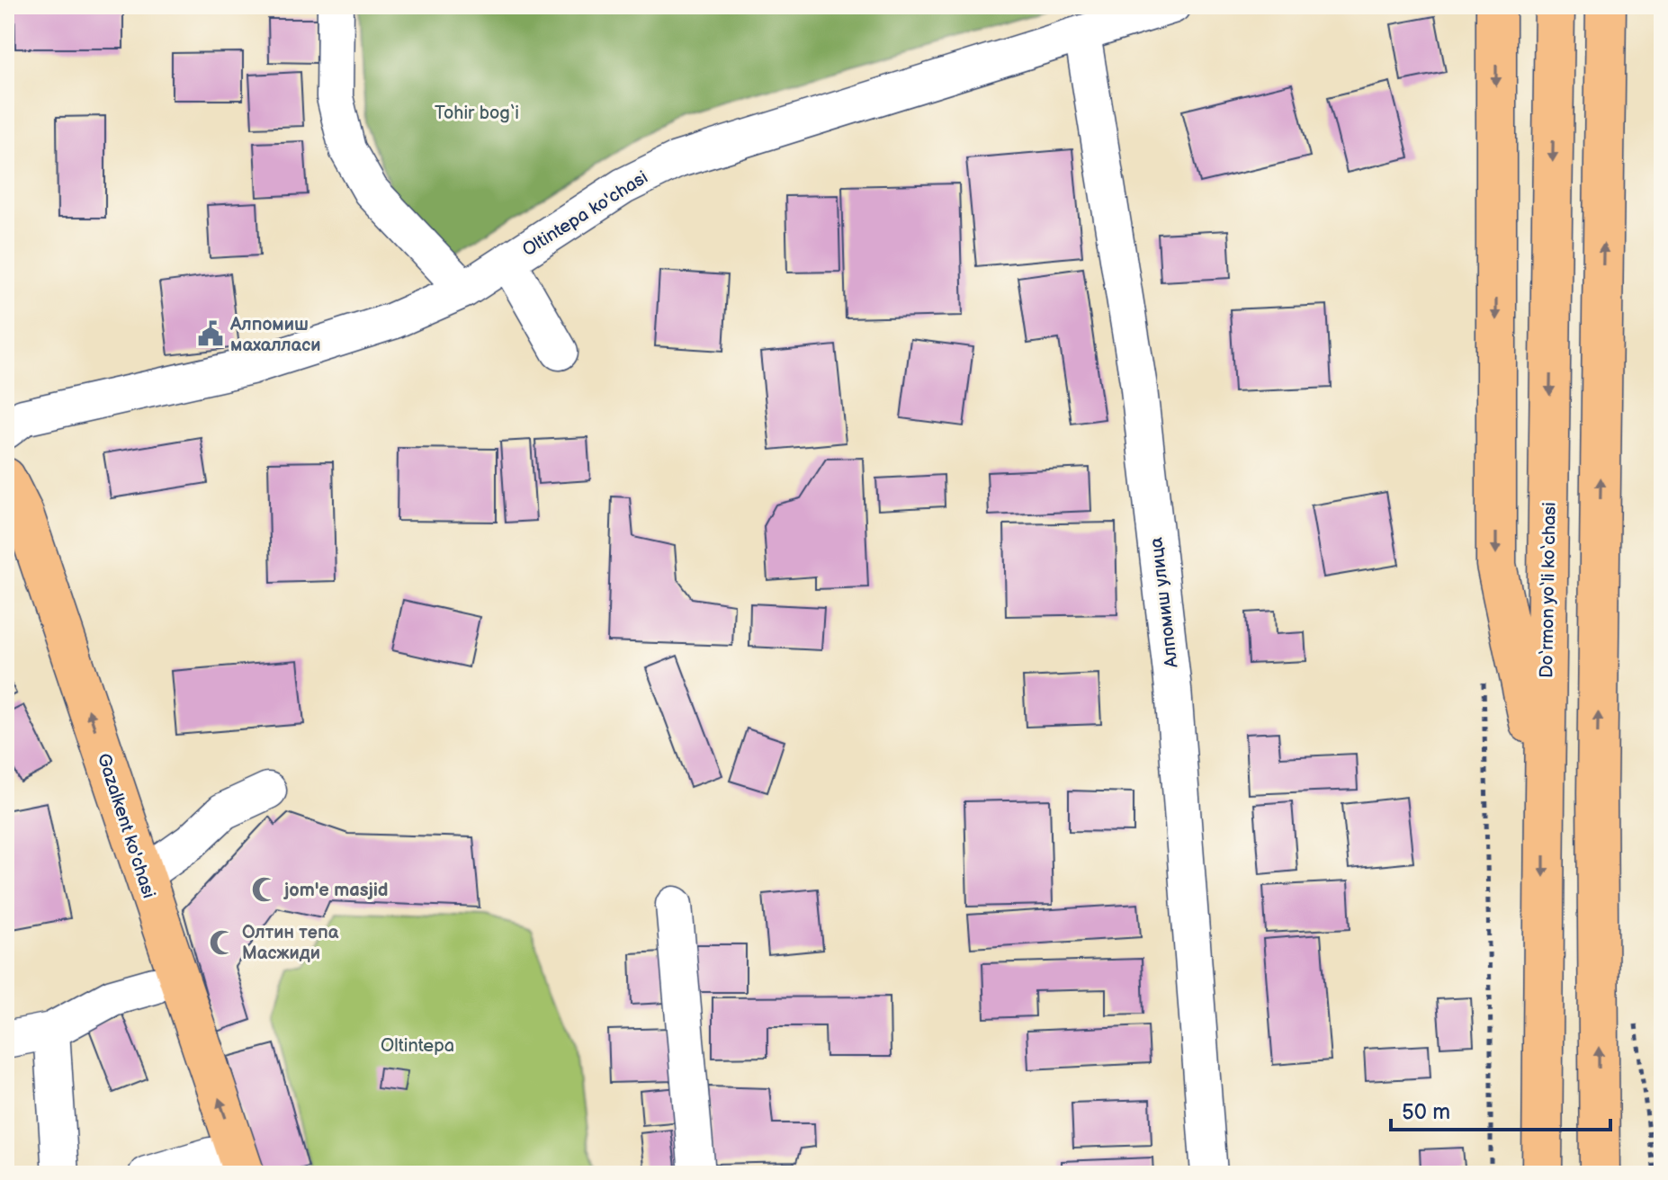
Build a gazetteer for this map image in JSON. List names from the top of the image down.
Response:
{
  "streets": {
    "main road": ["Do‘rmon yo‘li ko‘chasi", "Gazalkent ko'chasi"],
    "street": ["Oltintepa ko'chasi", "Алпомиш улица"]
  },
  "crossings": [
    ["Oltintepa ko'chasi", "Алпомиш улица"]
  ],
  "parks": ["Tohir bog‘i", "Oltintepa"],
  "places": {
    "public building": ["Алпомиш махалласи"],
    "mosque": ["jom'e masjid", "Олтин тепа Масжиди"]
  },
  "scale_bar": "50 m"
}
